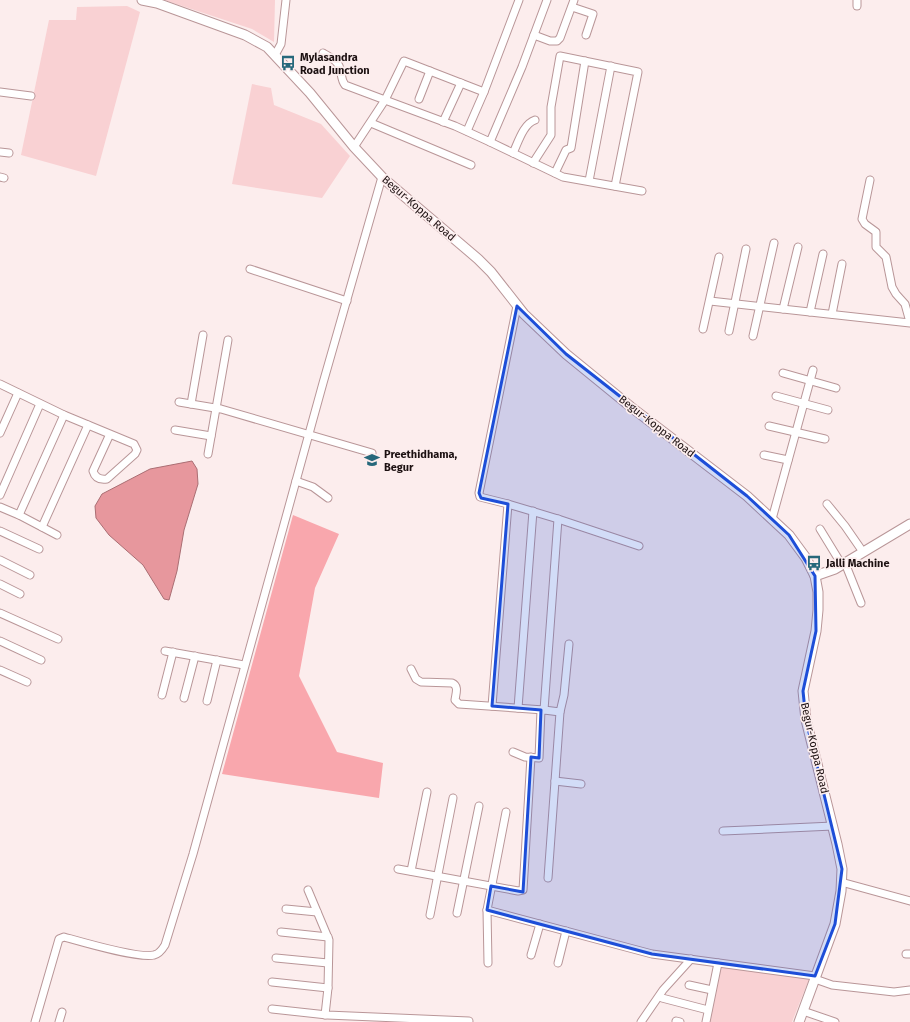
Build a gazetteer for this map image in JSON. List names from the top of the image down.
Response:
{
  "streets": {
    "main road": ["Begur-Koppa Road"]
  },
  "places": {
    "bus stop": ["Mylasandra Road Junction", "Jalli Machine"],
    "school or university": ["Preethidhama, Begur"]
  }
}
